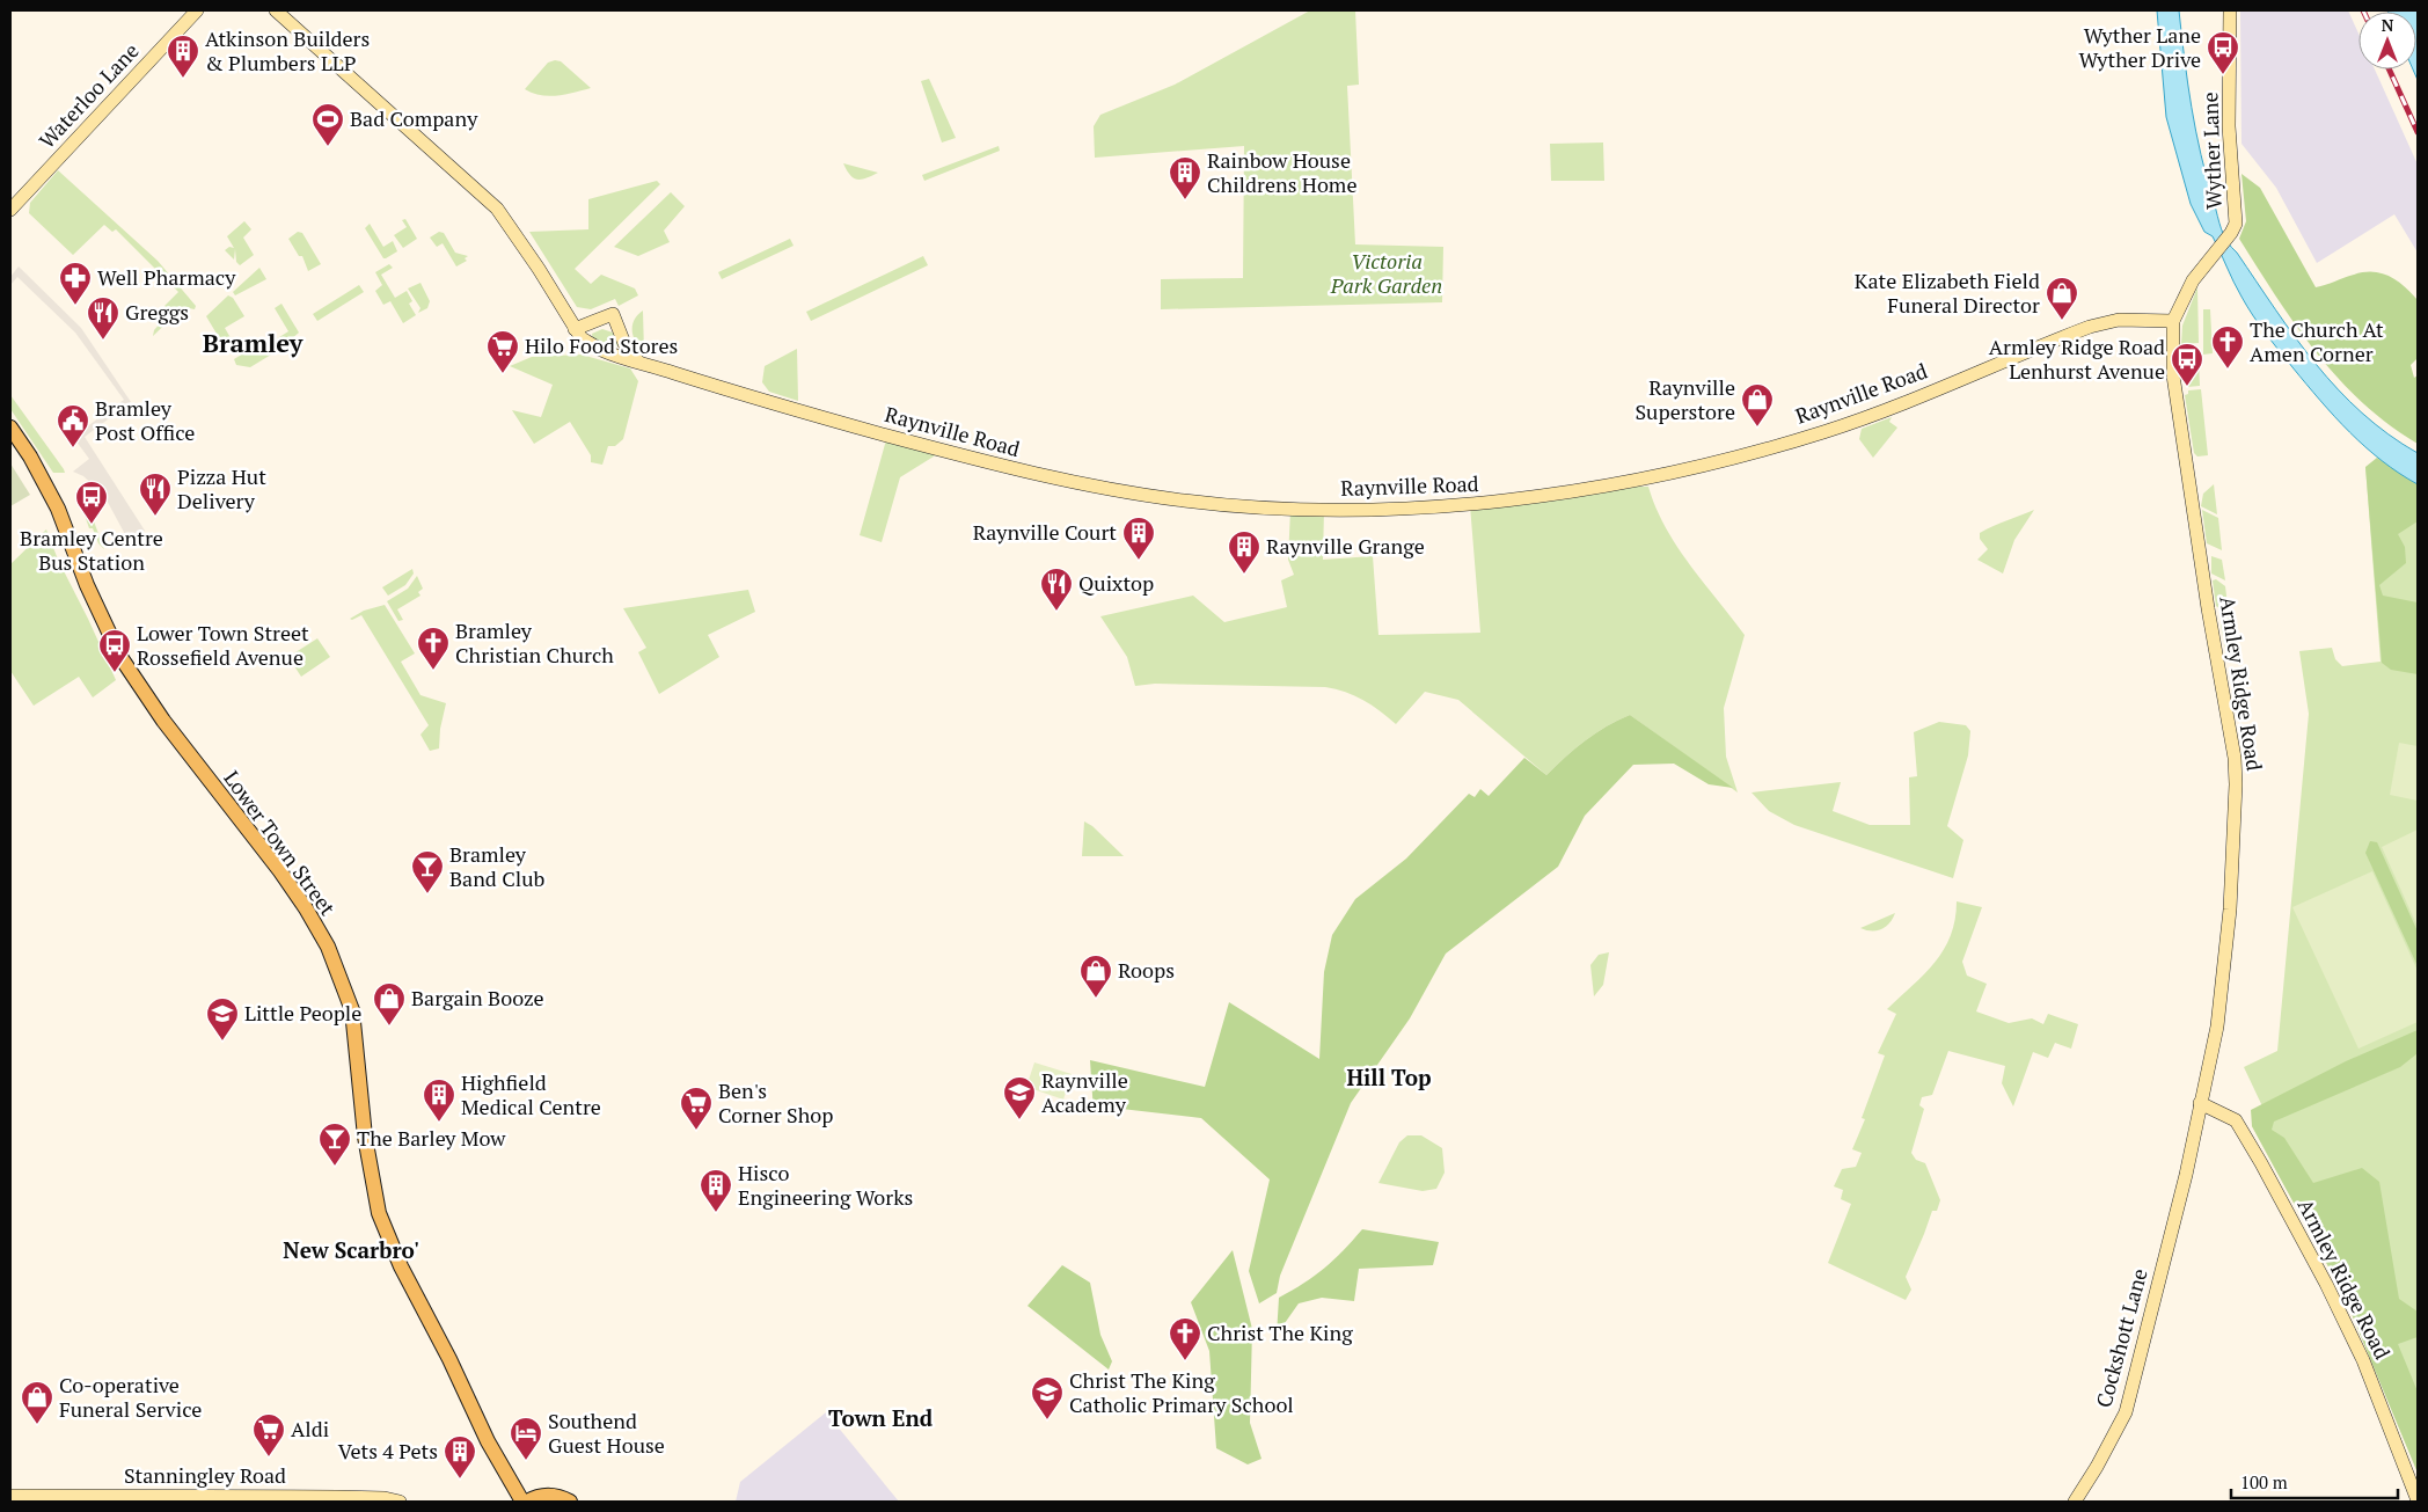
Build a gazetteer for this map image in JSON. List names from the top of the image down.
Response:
{
  "streets": {
    "main road": ["Lower Town Street"],
    "street": [
      "Waterloo Lane",
      "Wyther Lane",
      "Raynville Road",
      "Armley Ridge Road",
      "Cockshott Lane",
      "Stanningley Road"
    ]
  },
  "crossings": [
    ["Wyther Lane", "Armley Ridge Road"],
    ["Raynville Road", "Armley Ridge Road"],
    ["Armley Ridge Road", "Cockshott Lane"]
  ],
  "districts": [
    "Bramley",
    "Hill Top",
    "New Scarbro'",
    "Town End"
  ],
  "parks": ["Victoria Park Garden"],
  "places": {
    "bus stop": [
      "Wyther Lane Wyther Drive",
      "Armley Ridge Road Lenhurst Avenue",
      "Bramley Centre Bus Station",
      "Lower Town Street Rossefield Avenue"
    ],
    "building": [
      "Atkinson Builders & Plumbers LLP",
      "Rainbow House Childrens Home",
      "Raynville Court",
      "Raynville Grange",
      "Highfield Medical Centre",
      "Hisco Engineering Works",
      "Vets 4 Pets"
    ],
    "sports": ["Bad Company"],
    "pharmacy": ["Well Pharmacy"],
    "shop": [
      "Kate Elizabeth Field Funeral Director",
      "Raynville Superstore",
      "Roops",
      "Bargain Booze",
      "Co-operative Funeral Service"
    ],
    "restaurant": ["Greggs", "Pizza Hut Delivery", "Quixtop"],
    "church": ["The Church At Amen Corner", "Bramley Christian Church", "Christ The King"],
    "supermarket": ["Hilo Food Stores", "Ben's Corner Shop", "Aldi"],
    "public building": ["Bramley Post Office"],
    "bar": ["Bramley Band Club", "The Barley Mow"],
    "school or university": ["Little People", "Raynville Academy", "Christ The King Catholic Primary School"],
    "hotel": ["Southend Guest House"]
  },
  "scale_bar": "100 m",
  "north": "top"
}
